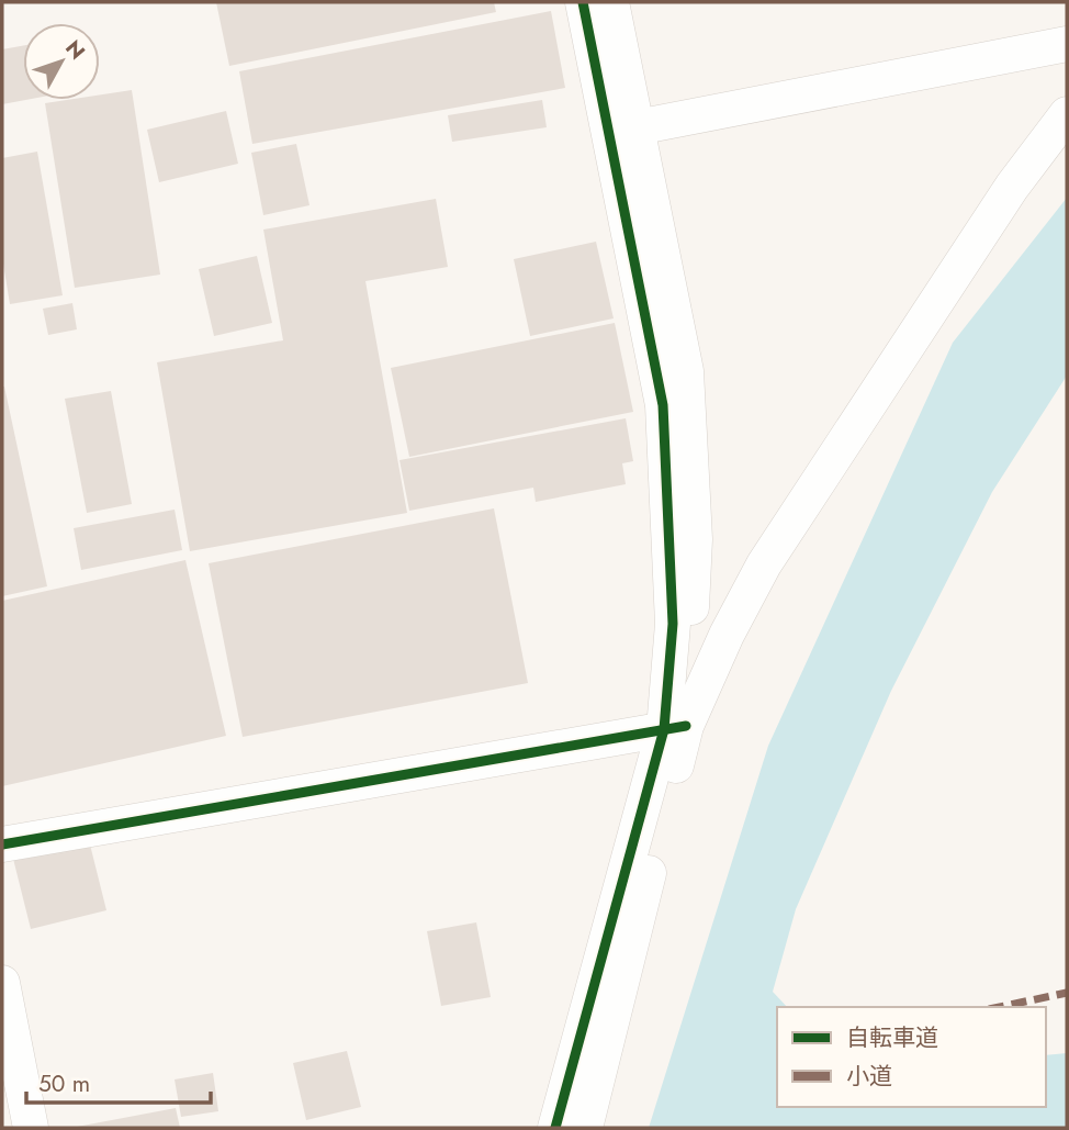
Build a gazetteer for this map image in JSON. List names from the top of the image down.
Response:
{
  "legend": ["自転車道", "小道"],
  "scale_bar": "50 m",
  "north": "top right"
}
